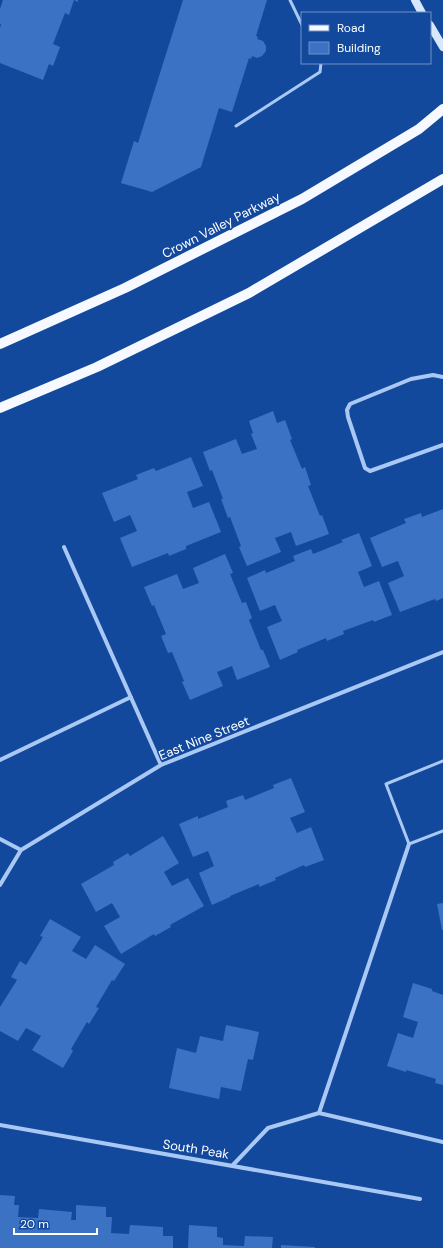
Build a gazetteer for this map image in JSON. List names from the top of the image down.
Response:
{
  "streets": {
    "main road": ["Crown Valley Parkway"],
    "street": ["East Nine Street", "South Peak"]
  },
  "legend": ["Road", "Building"],
  "scale_bar": "20 m"
}
